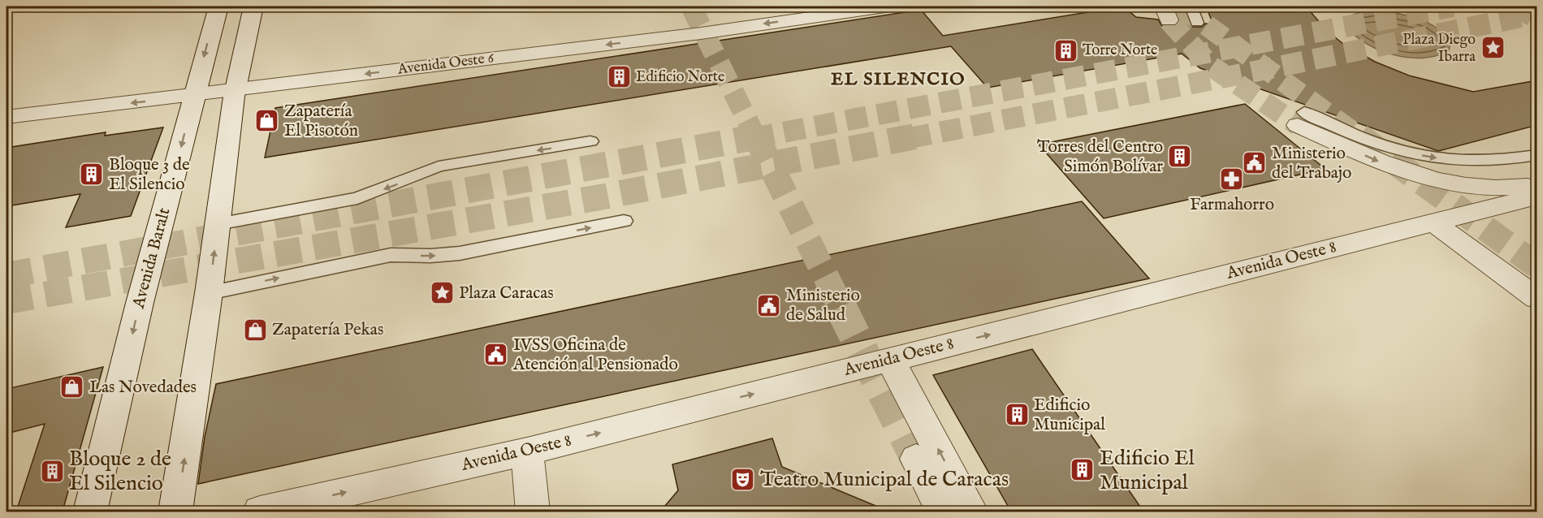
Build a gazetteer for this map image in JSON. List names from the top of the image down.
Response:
{
  "streets": {
    "street": ["Avenida Oeste 6", "Avenida Baralt", "Avenida Oeste 8"]
  },
  "crossings": [
    ["Avenida Oeste 6", "Avenida Baralt"]
  ],
  "one_way": ["Avenida Oeste 6", "Avenida Oeste 8"],
  "districts": ["EL SILENCIO"],
  "places": {
    "place": ["Plaza Diego Ibarra", "Plaza Caracas"],
    "building": [
      "Torre Norte",
      "Edificio Norte",
      "Torres del Centro Simón Bolívar",
      "Bloque 3 de El Silencio",
      "Edificio Municipal",
      "Edificio El Municipal",
      "Bloque 2 de El Silencio"
    ],
    "shop": ["Zapatería El Pisotón", "Zapatería Pekas", "Las Novedades"],
    "public building": ["Ministerio del Trabajo", "Ministerio de Salud", "IVSS Oficina de Atención al Pensionado"],
    "pharmacy": ["Farmahorro"],
    "theatre": ["Teatro Municipal de Caracas"]
  }
}
